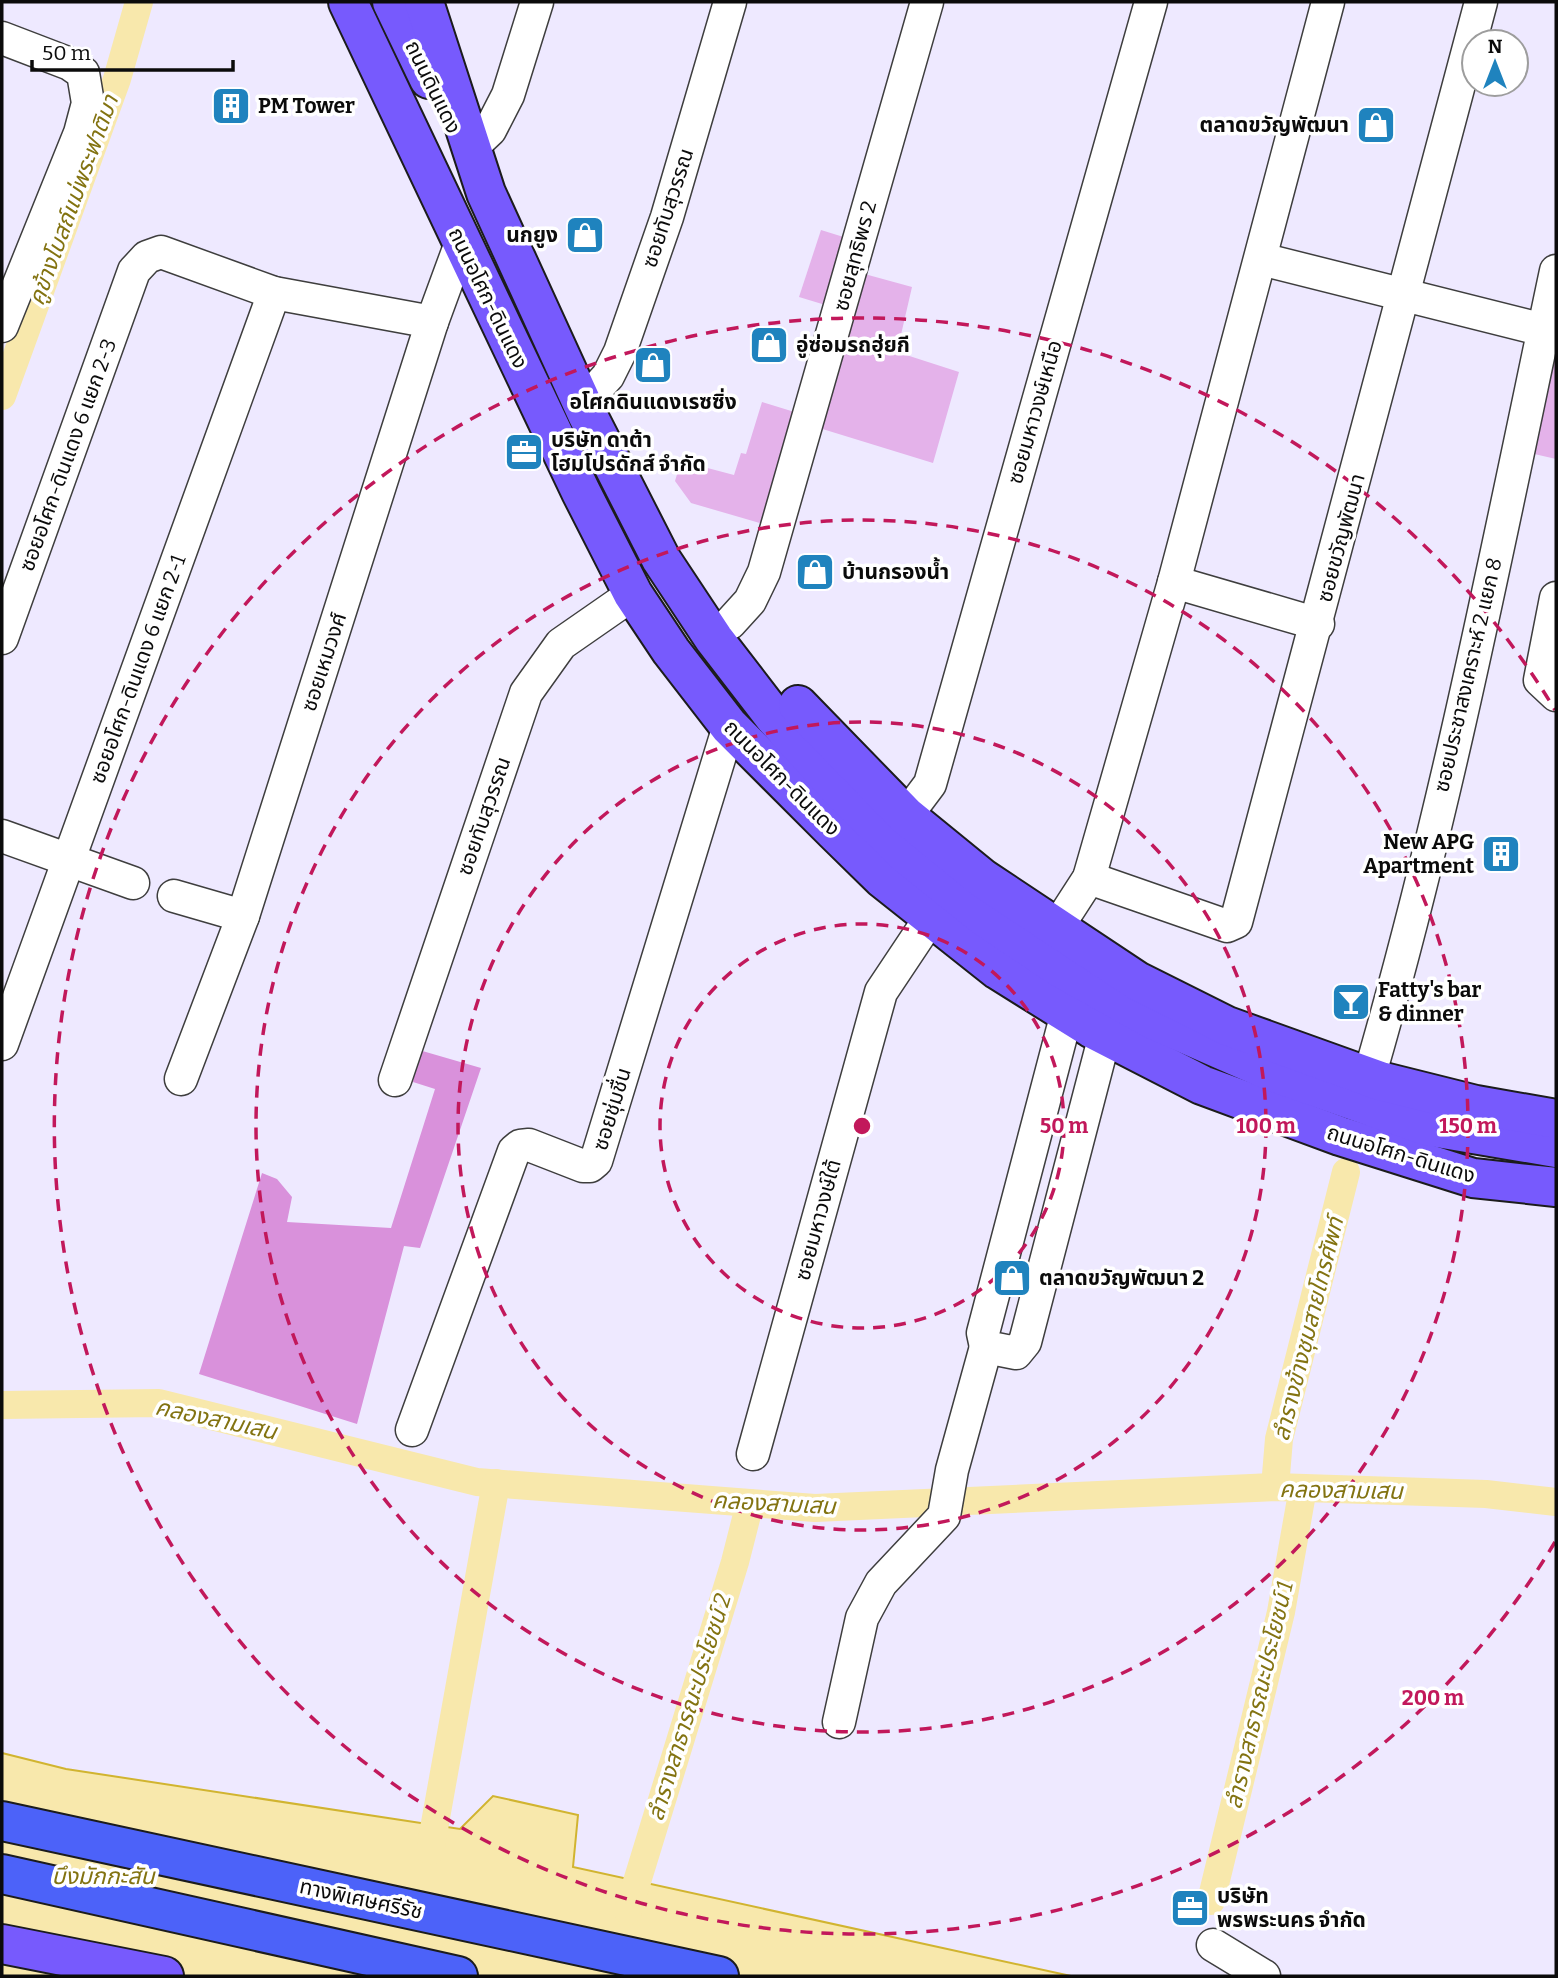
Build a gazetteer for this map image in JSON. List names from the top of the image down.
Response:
{
  "streets": {
    "highway": ["ทางพิเศษศรีรัช"],
    "main road": ["ถนนดินแดง", "ถนนอโศก-ดินแดง"],
    "street": [
      "ซอยทับสุวรรณ",
      "ซอยสุทธิพร 2",
      "ซอยมหาวงษ์เหนือ",
      "ซอยอโศก-ดินแดง 6 แยก 2-3",
      "ซอยขวัญพัฒนา",
      "ซอยเหมวงศ์",
      "ซอยอโศก-ดินแดง 6 แยก 2-1",
      "ซอยประชาสงเคราะห์ 2 แยก 8",
      "ซอยชุ่มชื่น",
      "ซอยมหาวงษ์ใต้"
    ]
  },
  "crossings": [
    ["ถนนดินแดง", "ถนนอโศก-ดินแดง"],
    ["ซอยทับสุวรรณ", "ถนนอโศก-ดินแดง"],
    ["ซอยสุทธิพร 2", "ถนนอโศก-ดินแดง"],
    ["ถนนอโศก-ดินแดง", "ซอยมหาวงษ์เหนือ"],
    ["ถนนอโศก-ดินแดง", "ซอยเหมวงศ์"],
    ["ถนนอโศก-ดินแดง", "ซอยประชาสงเคราะห์ 2 แยก 8"],
    ["ถนนอโศก-ดินแดง", "ซอยชุ่มชื่น"],
    ["ถนนอโศก-ดินแดง", "ซอยมหาวงษ์ใต้"],
    ["ซอยอโศก-ดินแดง 6 แยก 2-3", "ซอยอโศก-ดินแดง 6 แยก 2-1"]
  ],
  "water": [
    "คูข้างโบสถ์แม่พระฟาติมา",
    "ลำรางข้างชุมสายโทรศัพท์",
    "คลองสามเสน",
    "ลํารางสาธารณะประโยชน์ 1",
    "ลํารางสาธารณะประโยชน์ 2",
    "บึงมักกะสัน"
  ],
  "places": {
    "building": ["PM Tower", "New APG Apartment"],
    "shop": [
      "ตลาดขวัญพัฒนา",
      "นกยูง",
      "อู่ซ่อมรถฮุ่ยกี",
      "อโศกดินแดงเรซซิ่ง",
      "บ้านกรองน้ำ",
      "ตลาดขวัญพัฒนา 2"
    ],
    "office": ["บริษัท ดาต้า โฮมโปรดักส์ จำกัด", "บริษัท พรพระนคร จำกัด"],
    "bar": ["Fatty's bar & dinner"]
  },
  "scale_bar": "50 m",
  "north": "top",
  "rings": [
    "50 m",
    "100 m",
    "150 m",
    "200 m"
  ]
}
